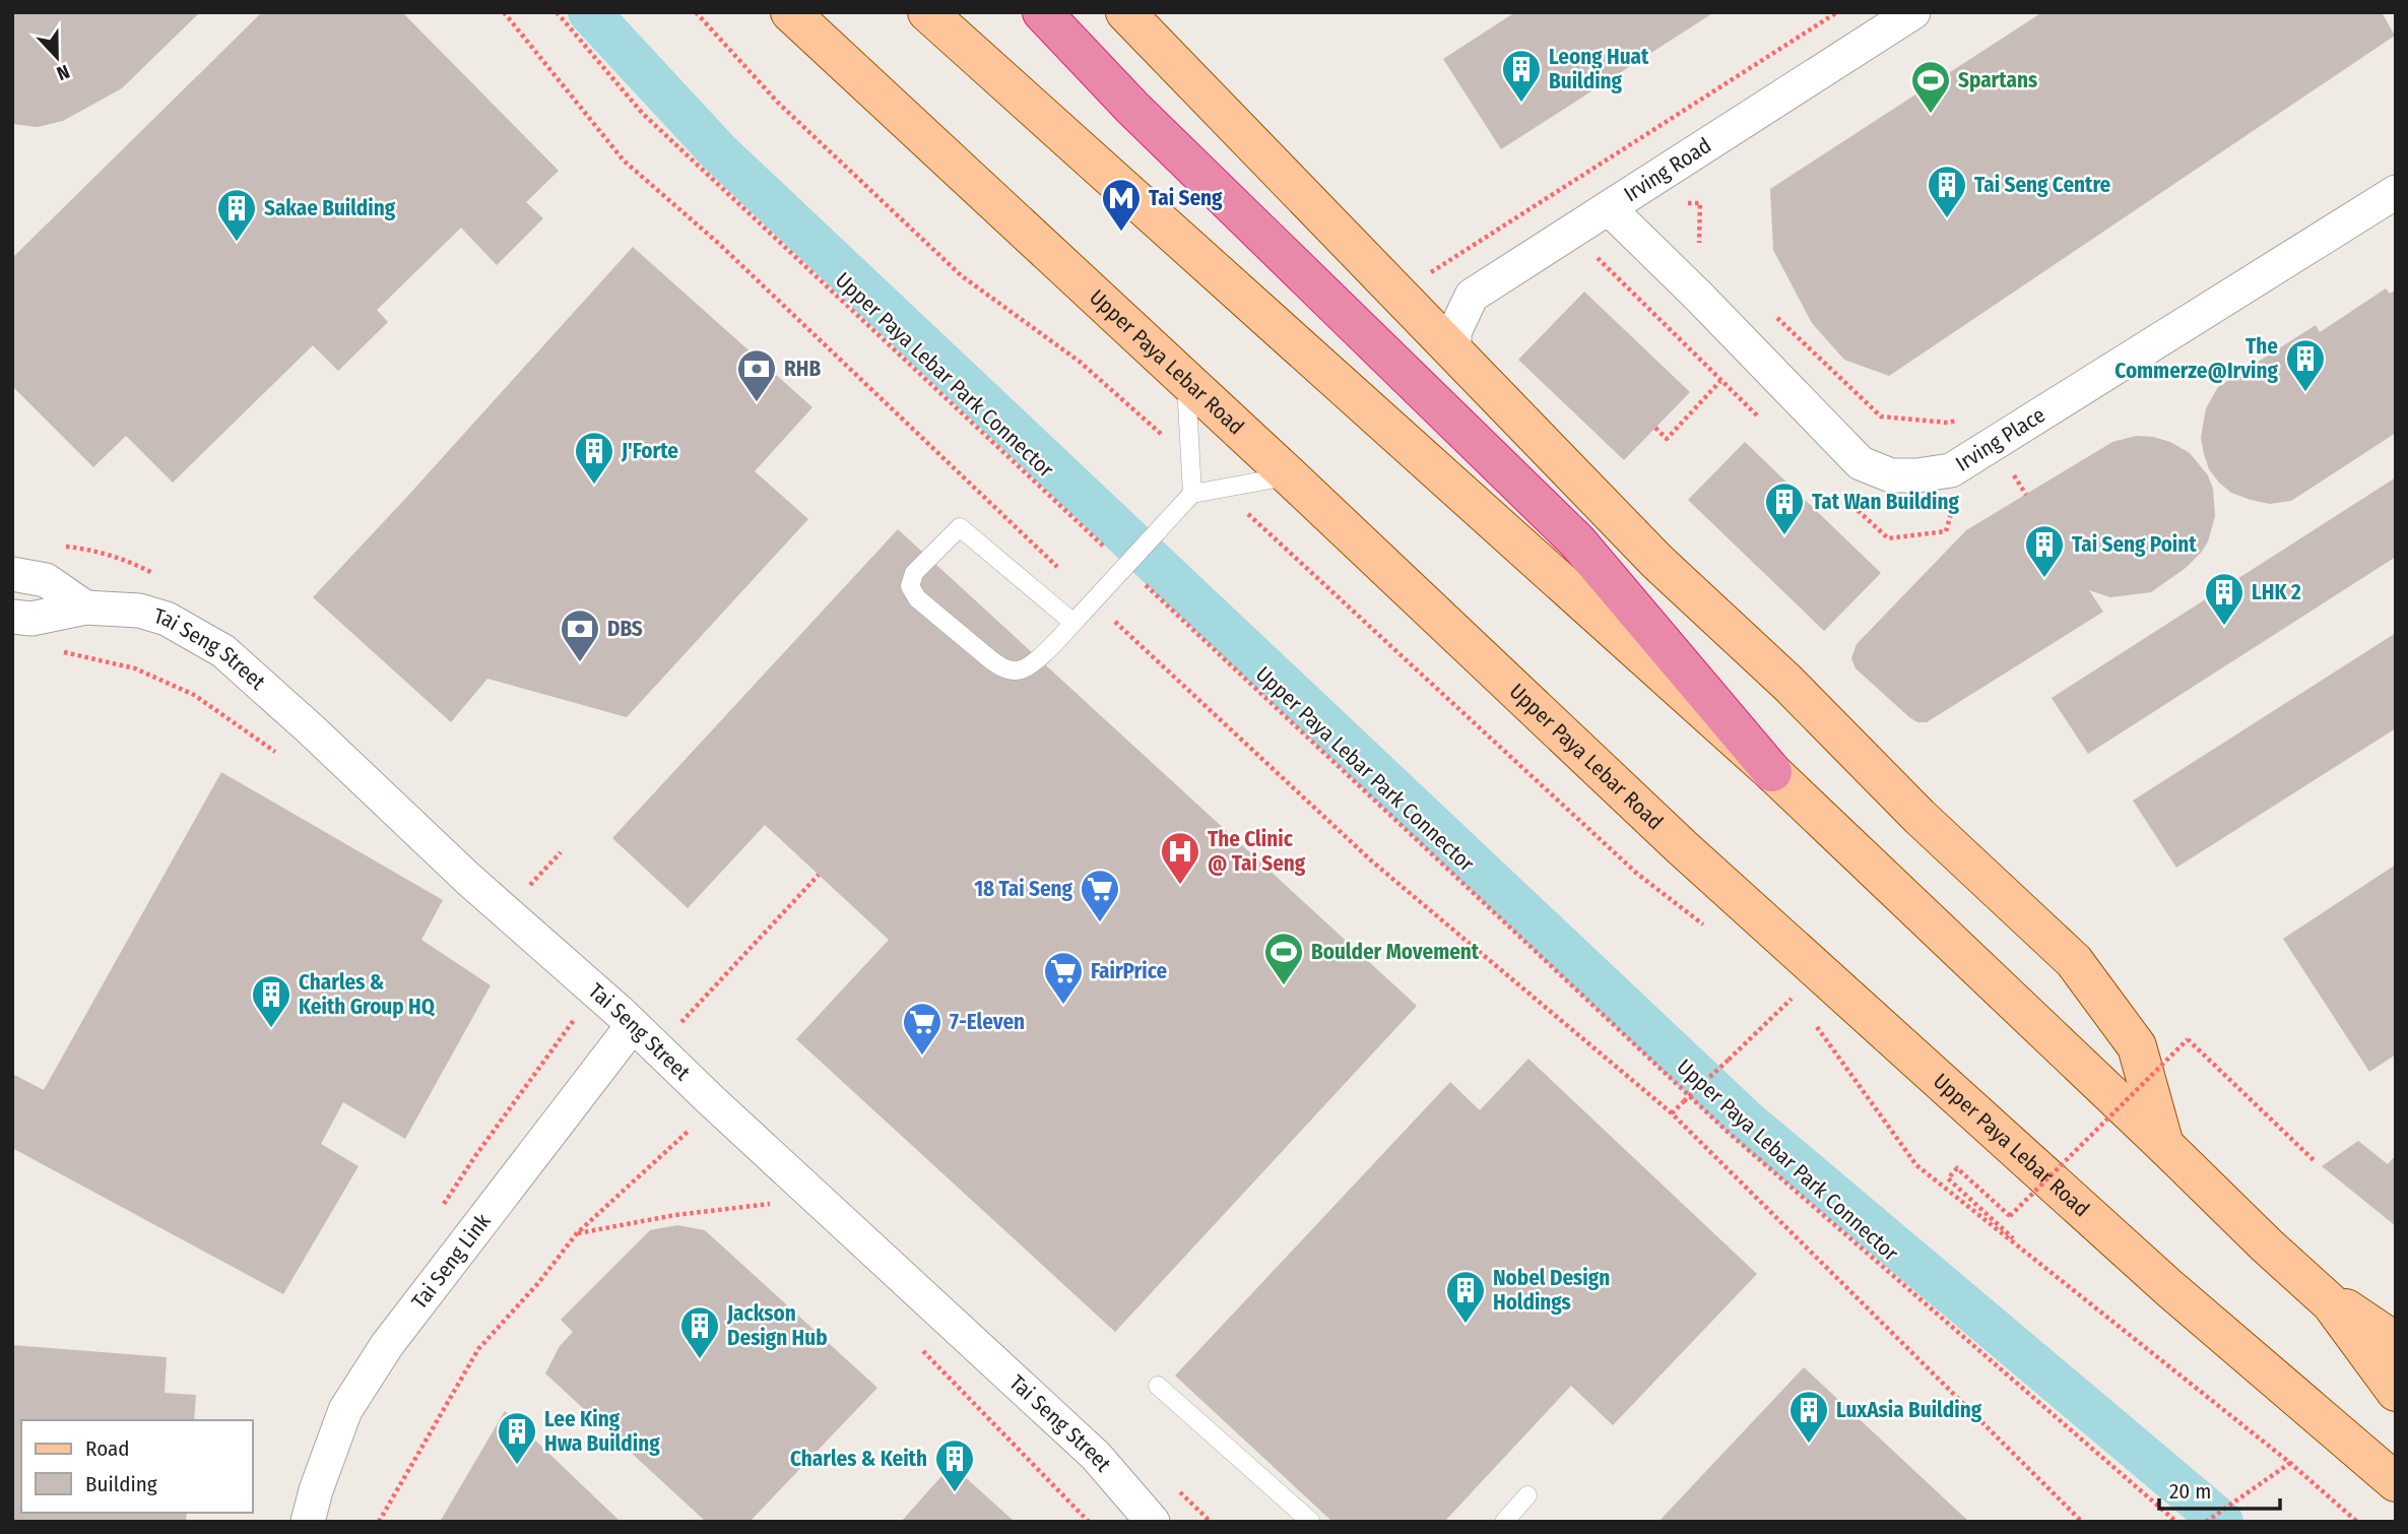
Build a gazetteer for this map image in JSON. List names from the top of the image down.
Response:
{
  "streets": {
    "main road": ["Upper Paya Lebar Road"],
    "street": [
      "Irving Road",
      "Irving Place",
      "Tai Seng Street",
      "Tai Seng Link"
    ],
    "path": ["Upper Paya Lebar Park Connector"]
  },
  "crossings": [
    ["Irving Road", "Irving Place"],
    ["Tai Seng Street", "Tai Seng Link"]
  ],
  "places": {
    "building": [
      "Leong Huat Building",
      "Tai Seng Centre",
      "Sakae Building",
      "The Commerze@Irving",
      "J'Forte",
      "Tat Wan Building",
      "Tai Seng Point",
      "LHK 2",
      "Charles & Keith Group HQ",
      "Nobel Design Holdings",
      "Jackson Design Hub",
      "LuxAsia Building",
      "Lee King Hwa Building",
      "Charles & Keith"
    ],
    "sports": ["Spartans", "Boulder Movement"],
    "metro station": ["Tai Seng"],
    "bank": ["RHB", "DBS"],
    "hospital": ["The Clinic @ Tai Seng"],
    "supermarket": ["18 Tai Seng", "FairPrice", "7-Eleven"]
  },
  "legend": ["Road", "Building"],
  "scale_bar": "20 m",
  "north": "bottom"
}
